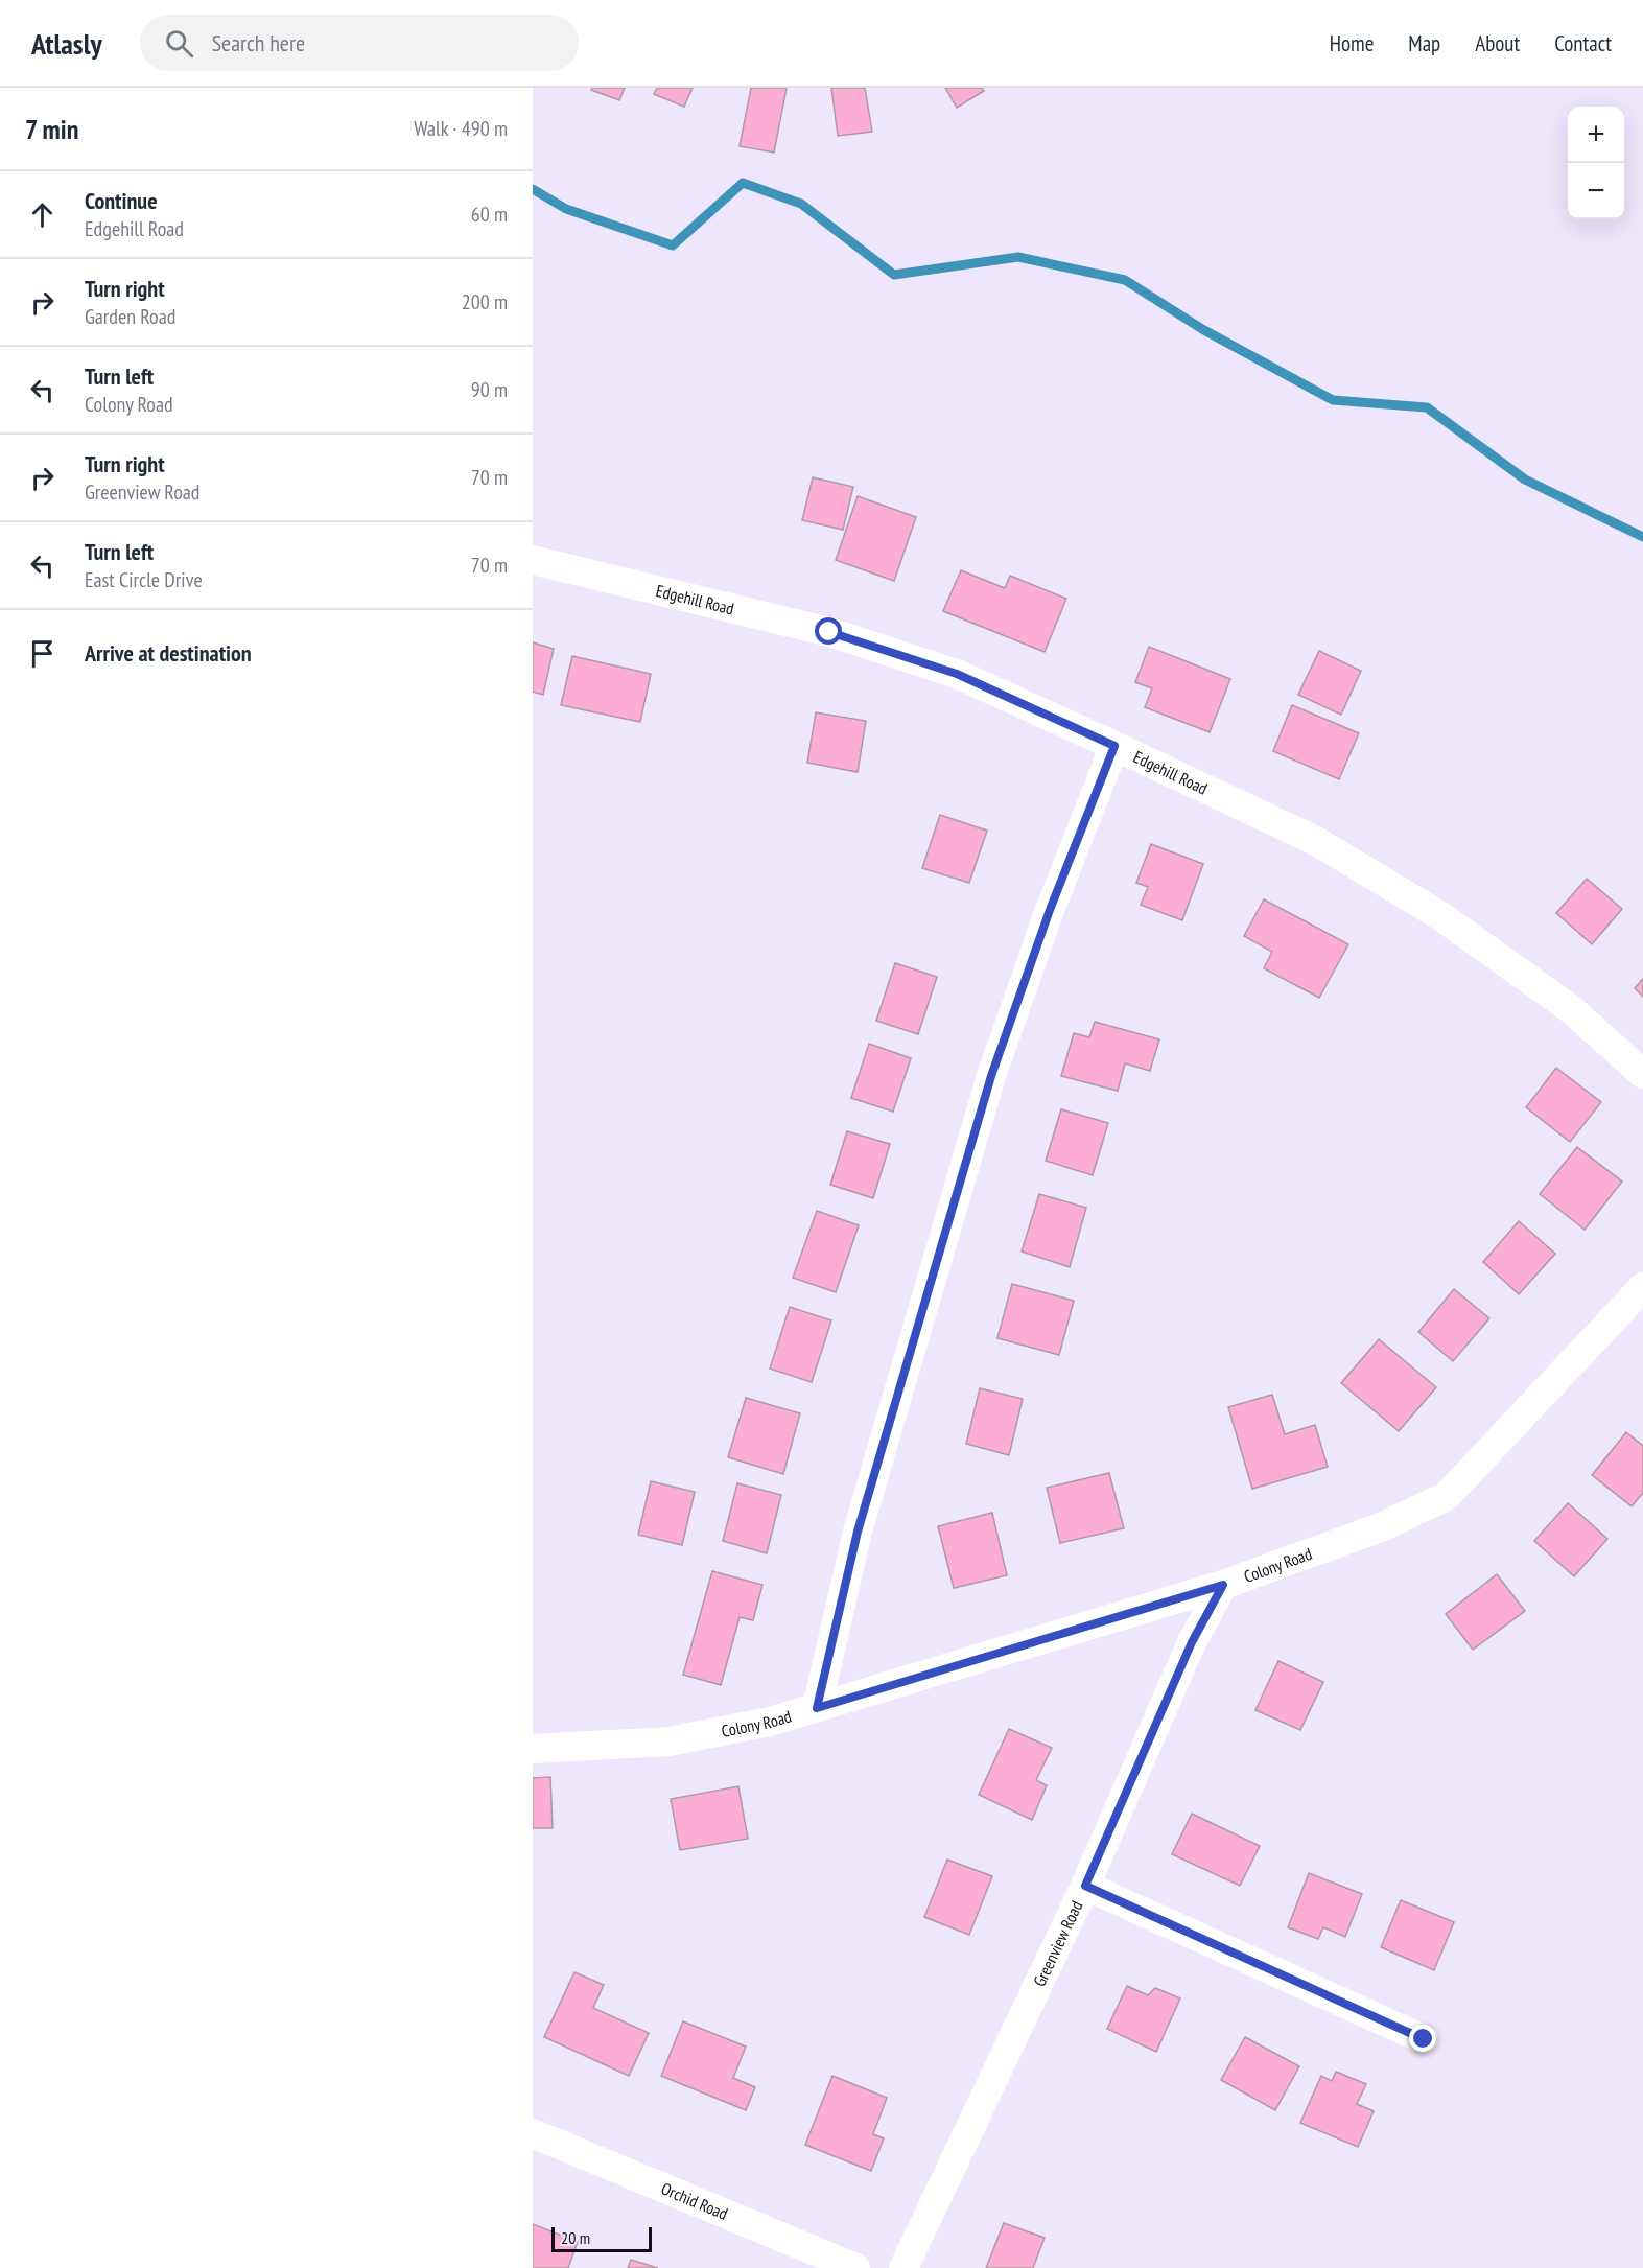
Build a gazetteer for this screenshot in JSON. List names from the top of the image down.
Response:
{
  "streets": {
    "street": [
      "Edgehill Road",
      "Colony Road",
      "Greenview Road",
      "Orchid Road"
    ]
  },
  "crossings": [
    ["Colony Road", "Greenview Road"]
  ],
  "scale_bar": "20 m",
  "page": {
    "header": "Atlasly",
    "search": "Search here",
    "nav": [
      "Home",
      "Map",
      "About",
      "Contact"
    ],
    "heading": ["7 min", "Walk · 490 m"],
    "map_buttons": ["+", "−"],
    "list": [
      ["Continue", "Edgehill Road", "60 m"],
      ["Turn right", "Garden Road", "200 m"],
      ["Turn left", "Colony Road", "90 m"],
      ["Turn right", "Greenview Road", "70 m"],
      ["Turn left", "East Circle Drive", "70 m"],
      "Arrive at destination"
    ],
    "scale": "20 m"
  }
}
